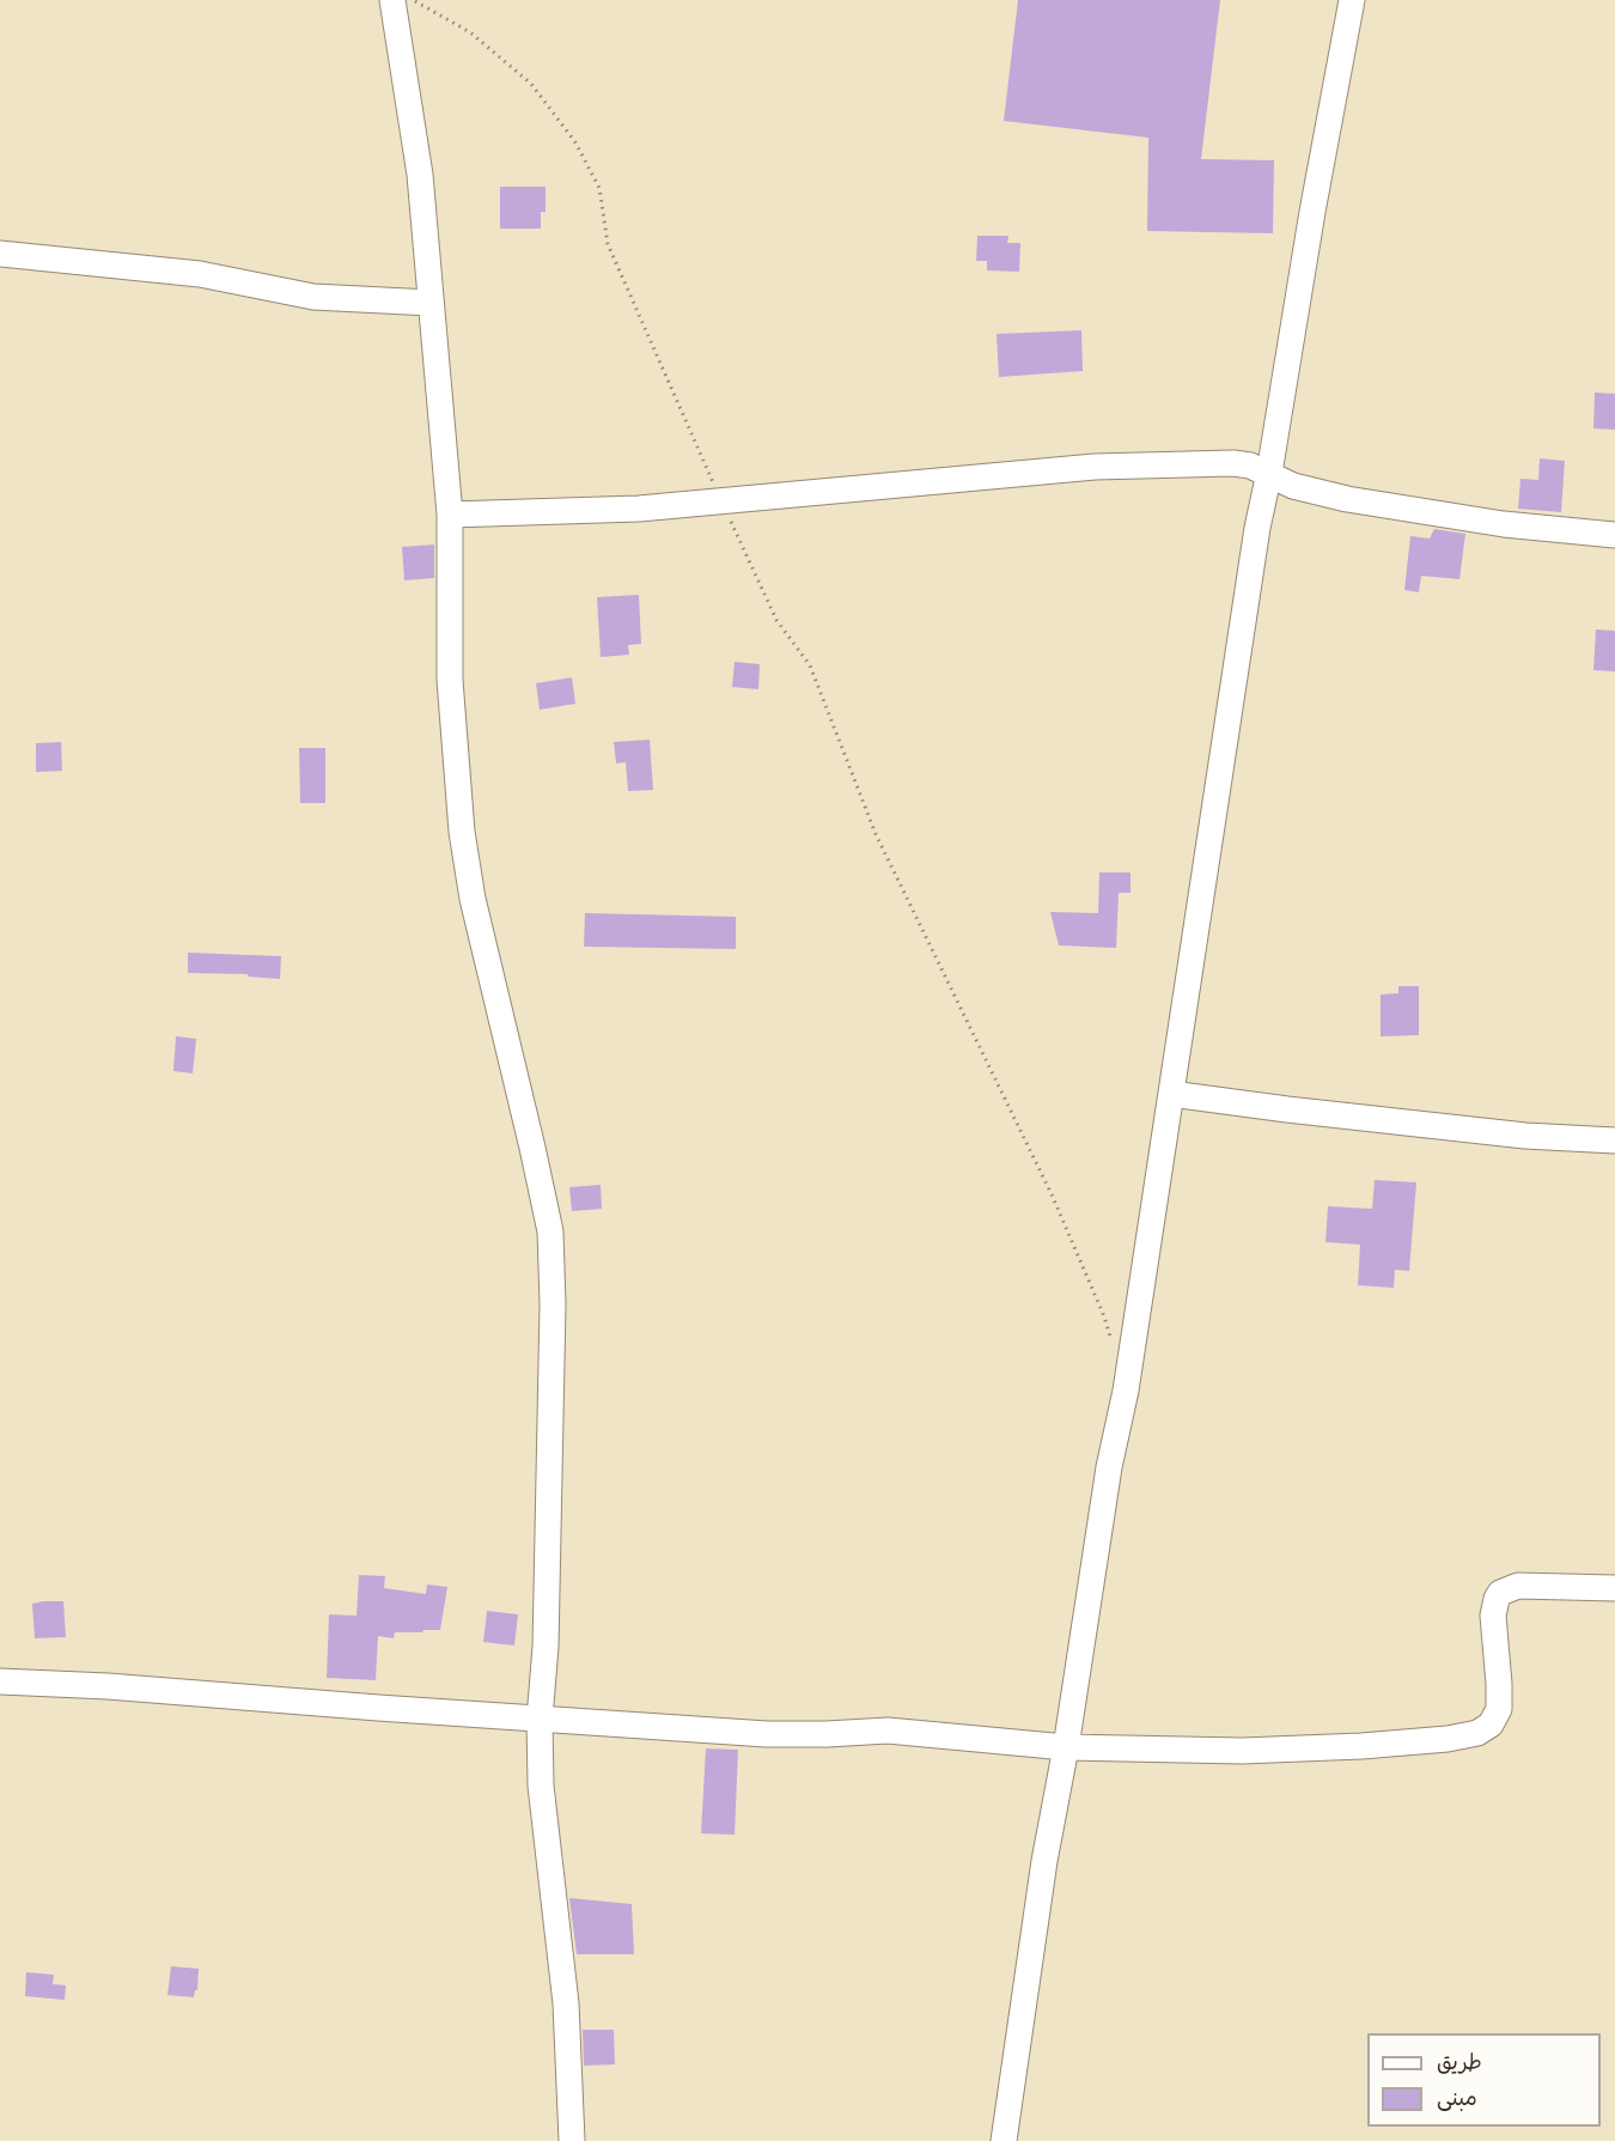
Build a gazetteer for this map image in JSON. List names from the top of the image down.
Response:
{
  "legend": ["طريق", "مبنى"]
}
